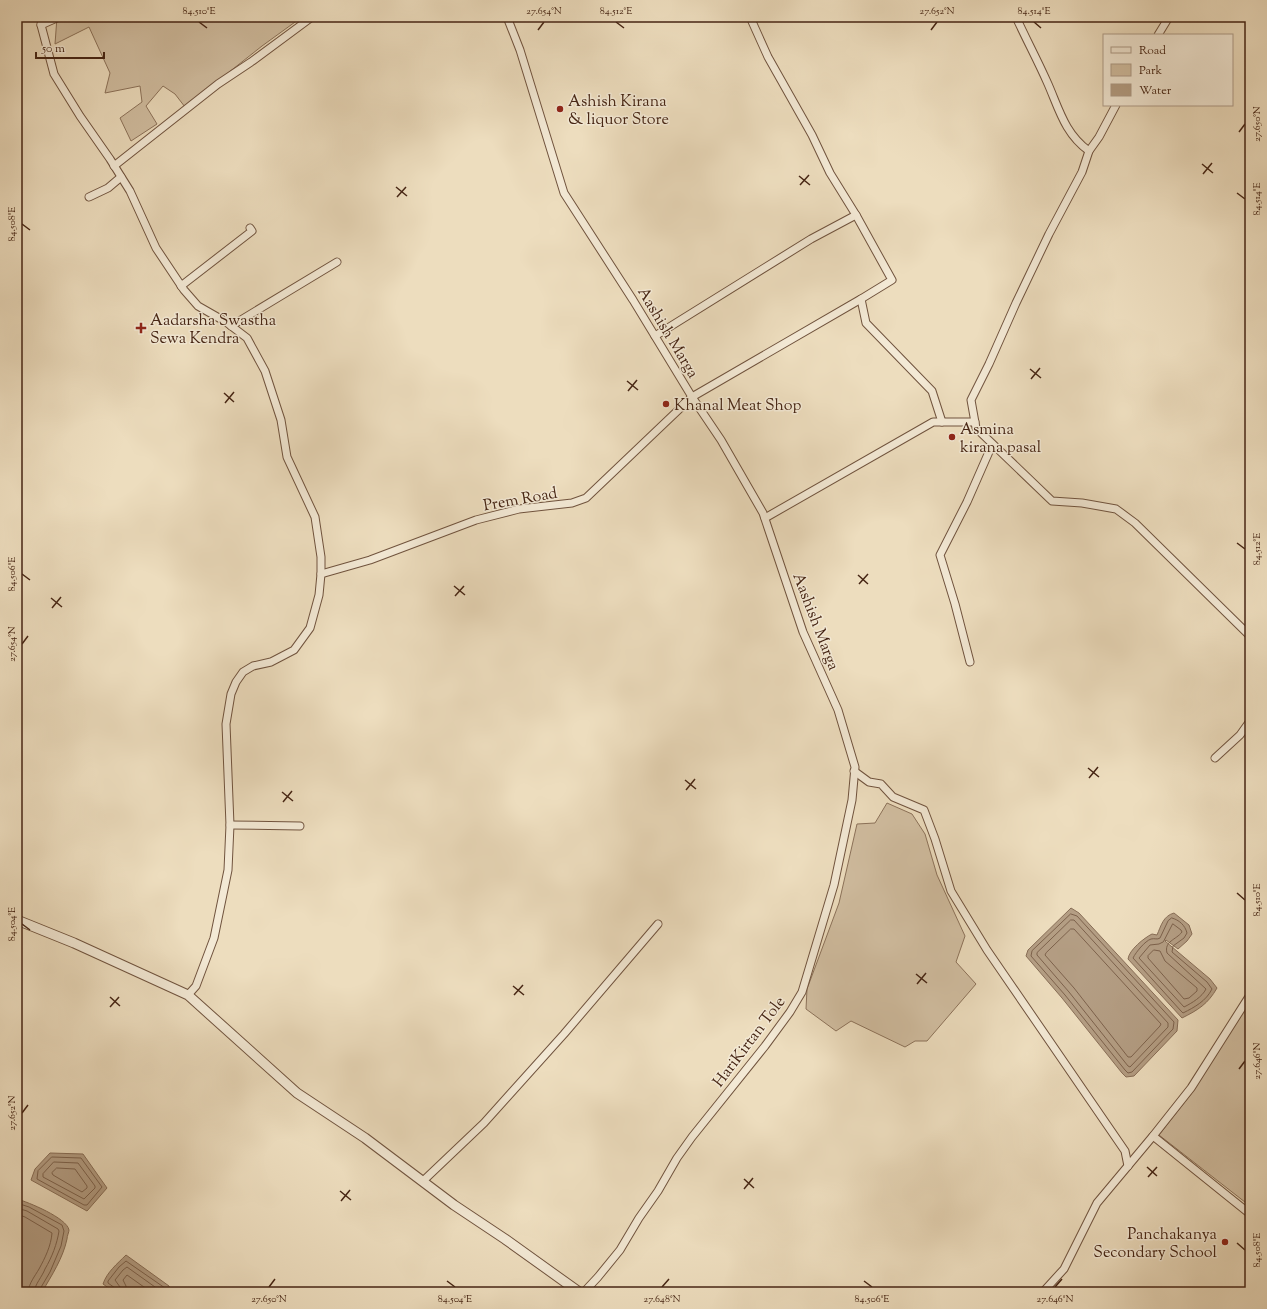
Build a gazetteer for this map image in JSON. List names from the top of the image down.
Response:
{
  "streets": {
    "street": ["Aashish Marga", "Prem Road", "HariKirtan Tole"]
  },
  "crossings": [
    ["Aashish Marga", "Prem Road"],
    ["Aashish Marga", "HariKirtan Tole"]
  ],
  "places": {
    "other": [
      "Ashish Kirana & liquor Store",
      "Khanal Meat Shop",
      "Asmina kirana pasal",
      "Panchakanya Secondary School"
    ],
    "health": ["Aadarsha Swastha Sewa Kendra"]
  },
  "legend": ["Road", "Park", "Water"],
  "scale_bar": "50 m",
  "coordinates": [
    "84.510°E",
    "27.654°N",
    "84.512°E",
    "27.652°N",
    "84.514°E",
    "27.650°N",
    "84.508°E",
    "84.506°E",
    "84.504°E",
    "27.646°N",
    "27.648°N"
  ]
}
